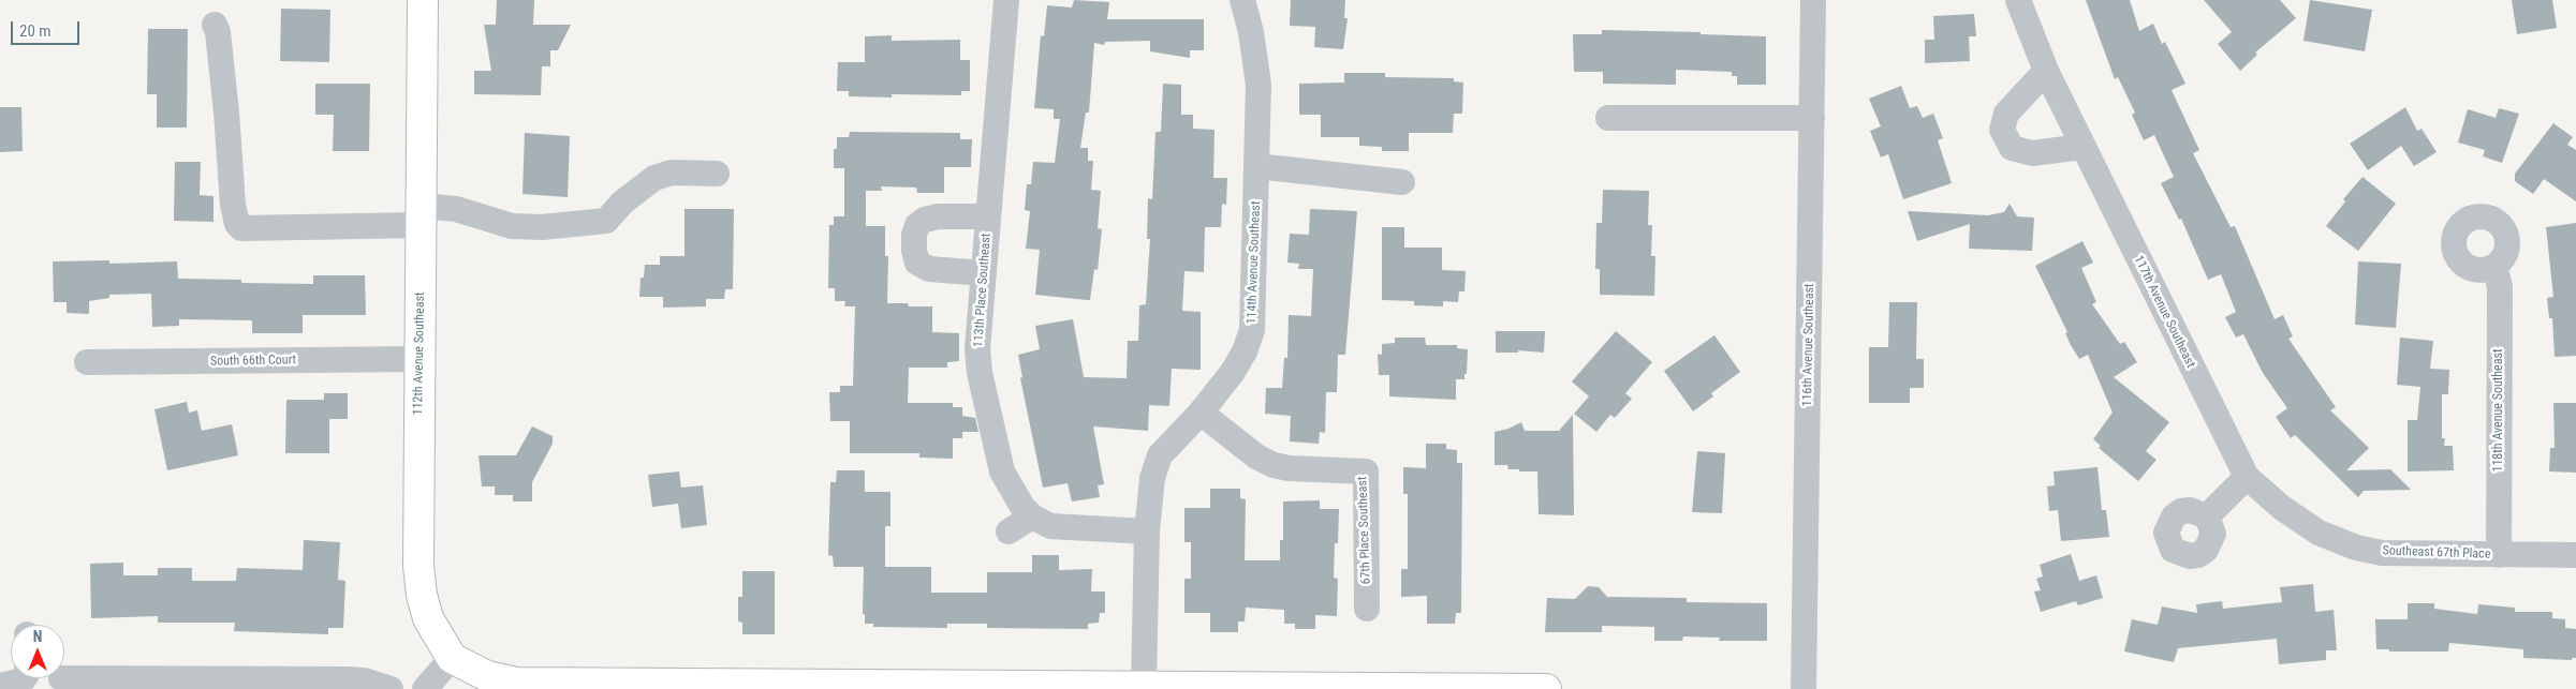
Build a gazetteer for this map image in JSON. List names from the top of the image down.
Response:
{
  "streets": {
    "main road": ["112th Avenue Southeast"],
    "street": [
      "114th Avenue Southeast",
      "113th Place Southeast",
      "117th Avenue Southeast",
      "116th Avenue Southeast",
      "South 66th Court",
      "118th Avenue Southeast",
      "67th Place Southeast",
      "Southeast 67th Place"
    ]
  },
  "crossings": [
    ["114th Avenue Southeast", "113th Place Southeast"],
    ["114th Avenue Southeast", "67th Place Southeast"],
    ["117th Avenue Southeast", "Southeast 67th Place"],
    ["112th Avenue Southeast", "South 66th Court"],
    ["118th Avenue Southeast", "Southeast 67th Place"]
  ],
  "scale_bar": "20 m",
  "north": "top"
}
